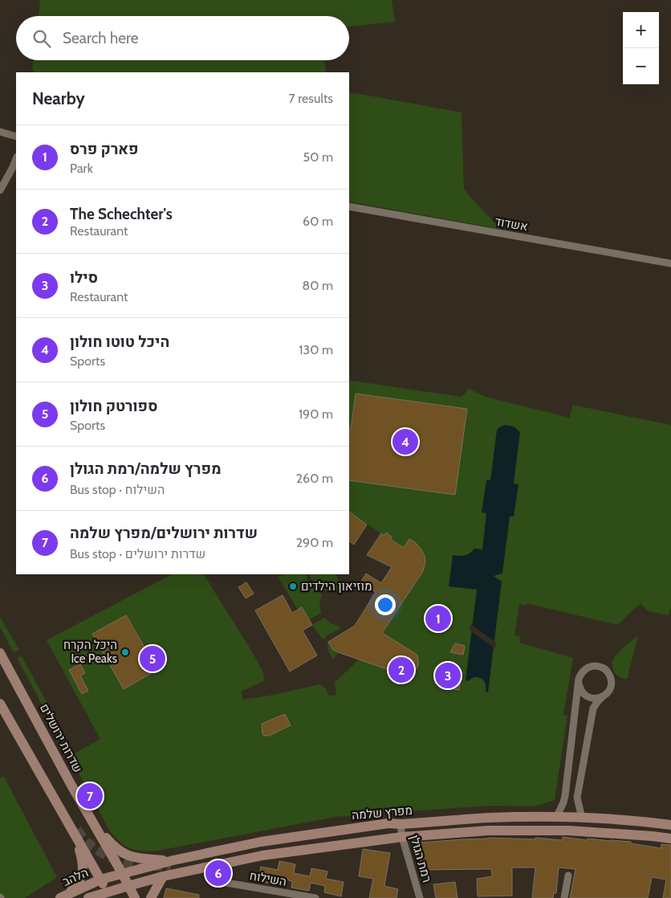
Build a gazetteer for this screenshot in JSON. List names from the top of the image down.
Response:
{
  "streets": {
    "street": [
      "אשדוד",
      "שדרות ירושלים",
      "מפרץ שלמה",
      "רמת הגולן",
      "הלהב",
      "השילוח"
    ]
  },
  "crossings": [
    ["שדרות ירושלים", "מפרץ שלמה"],
    ["מפרץ שלמה", "רמת הגולן"],
    ["מפרץ שלמה", "הלהב"]
  ],
  "places": ["מוזיאון הילדים", "היכל הקרח Ice Peaks"],
  "page": {
    "map_buttons": ["+", "−"],
    "search": "Search here",
    "heading": ["Nearby", "7 results"],
    "list": [
      {
        "mark": "1",
        "name": "פארק פרס",
        "note": "Park",
        "value": "50 m"
      },
      {
        "mark": "2",
        "name": "The Schechter's",
        "note": "Restaurant",
        "value": "60 m"
      },
      {
        "mark": "3",
        "name": "סילו",
        "note": "Restaurant",
        "value": "80 m"
      },
      {
        "mark": "4",
        "name": "היכל טוטו חולון",
        "note": "Sports",
        "value": "130 m"
      },
      {
        "mark": "5",
        "name": "ספורטק חולון",
        "note": "Sports",
        "value": "190 m"
      },
      {
        "mark": "6",
        "name": "מפרץ שלמה/רמת הגולן",
        "note": "Bus stop · השילוח",
        "value": "260 m"
      },
      {
        "mark": "7",
        "name": "שדרות ירושלים/מפרץ שלמה",
        "note": "Bus stop · שדרות ירושלים",
        "value": "290 m"
      }
    ],
    "pins": [
      "4",
      "1",
      "5",
      "2",
      "3",
      "7",
      "6"
    ]
  }
}
